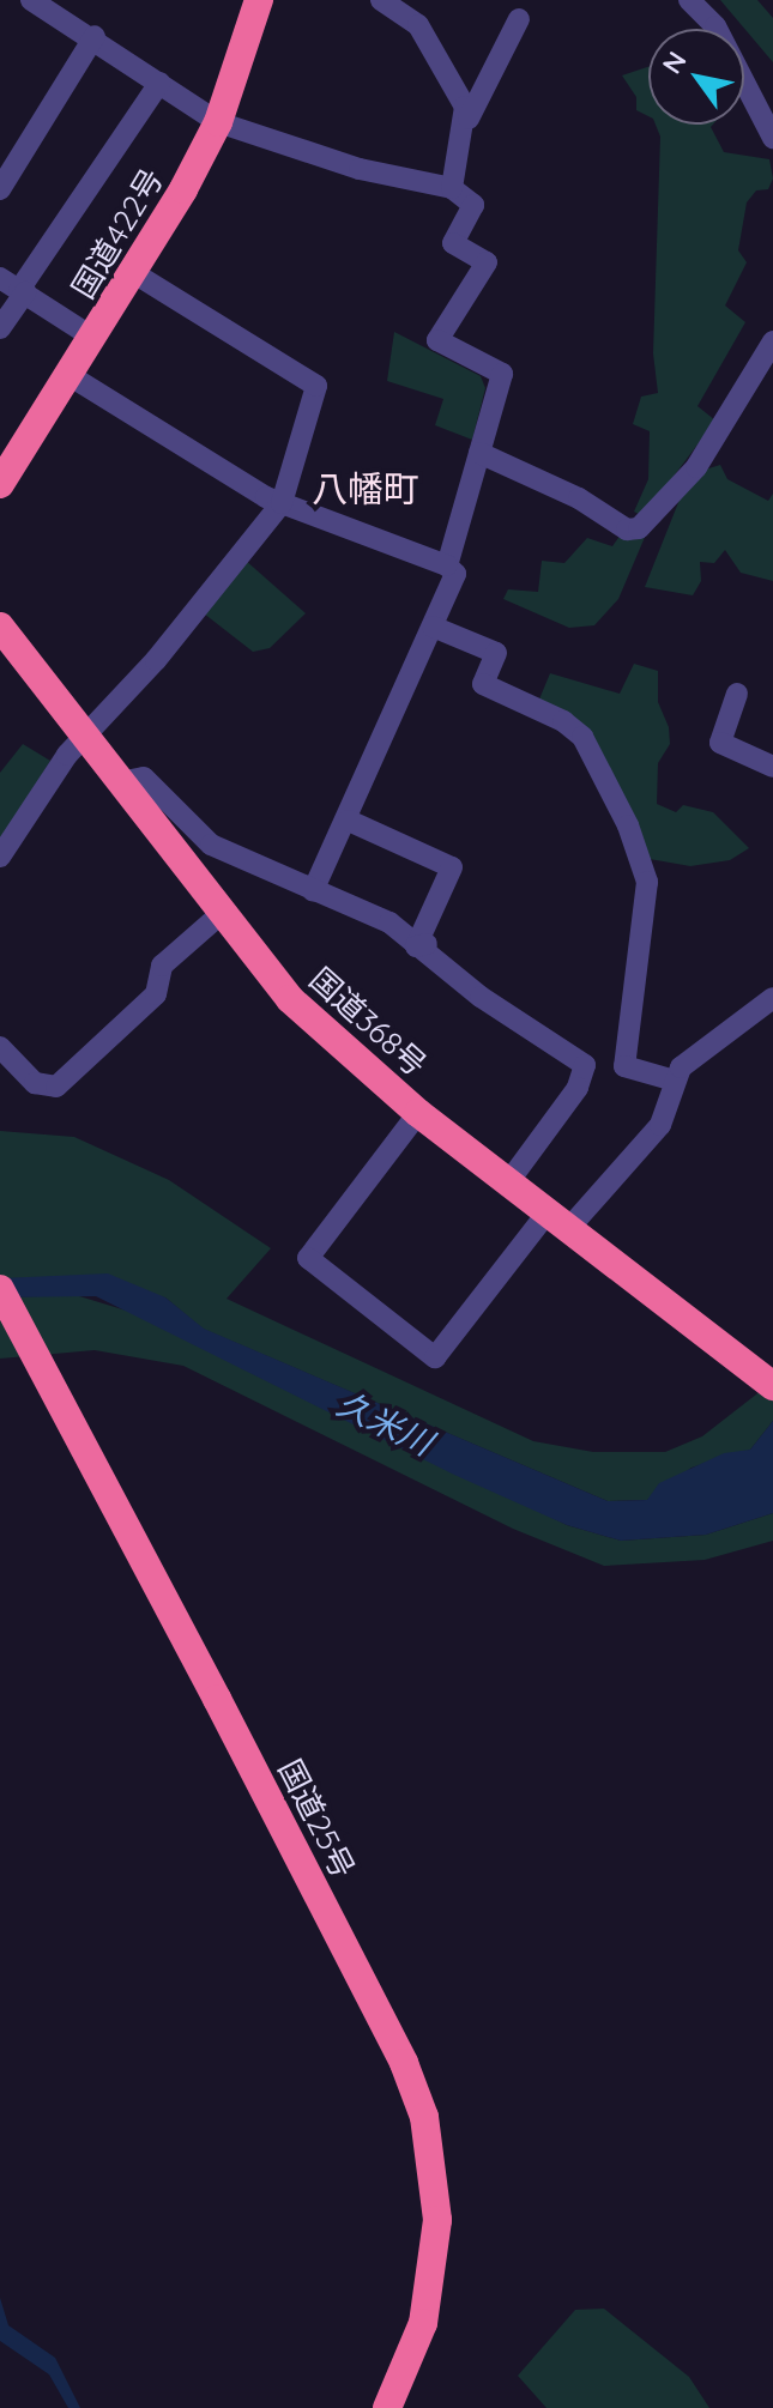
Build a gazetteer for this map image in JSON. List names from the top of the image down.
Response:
{
  "streets": {
    "highway": ["国道422号", "国道368号", "国道25号"]
  },
  "districts": ["八幡町"],
  "water": ["久米川"],
  "north": "top left"
}
